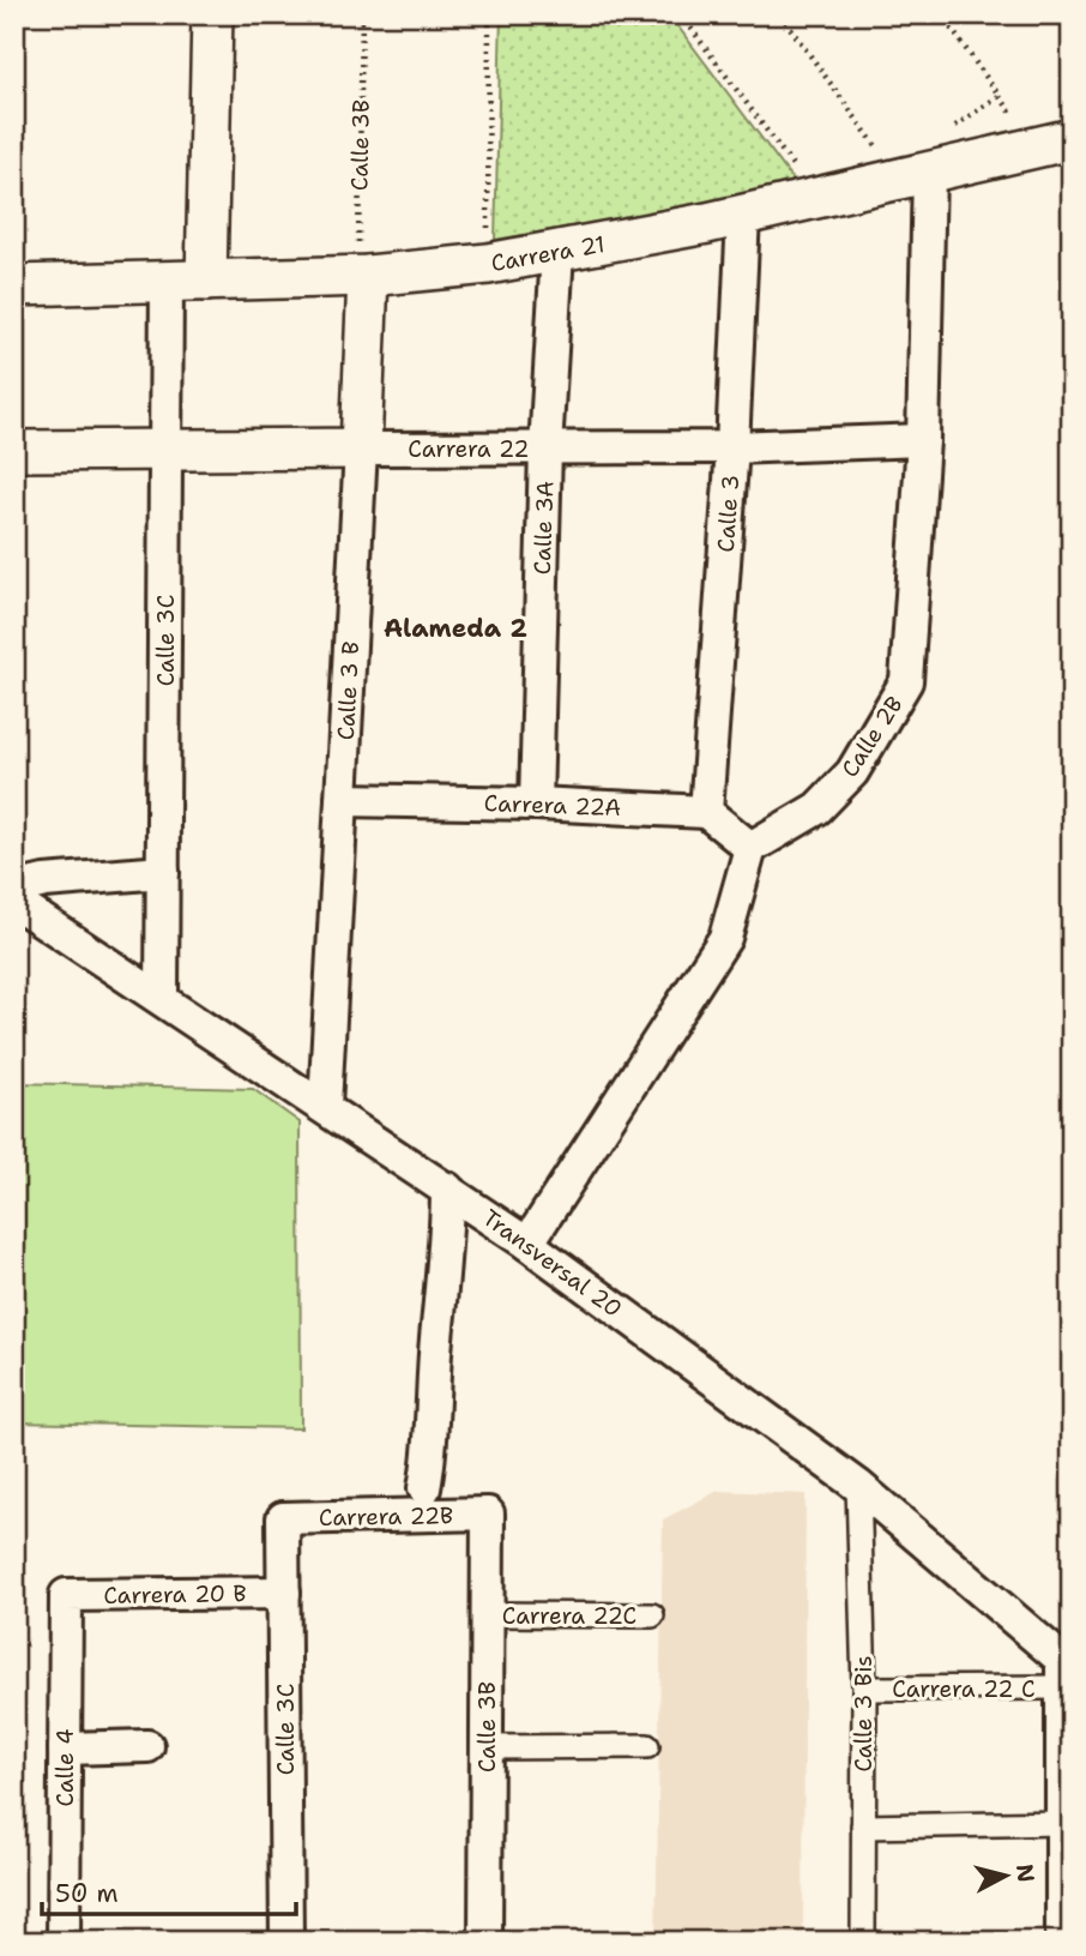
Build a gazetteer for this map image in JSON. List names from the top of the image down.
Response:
{
  "streets": {
    "street": [
      "Calle 3B",
      "Carrera 21",
      "Carrera 22",
      "Calle 3",
      "Calle 3A",
      "Calle 3C",
      "Calle 3 B",
      "Calle 2B",
      "Carrera 22A",
      "Transversal 20",
      "Carrera 22B",
      "Carrera 20 B",
      "Carrera 22C",
      "Carrera 22 C",
      "Calle 3 Bis",
      "Calle 4"
    ]
  },
  "crossings": [
    ["Calle 3B", "Carrera 21"],
    ["Calle 3B", "Calle 3 B"],
    ["Calle 3B", "Carrera 22B"],
    ["Calle 3B", "Carrera 22C"],
    ["Carrera 21", "Calle 3"],
    ["Carrera 21", "Calle 3A"],
    ["Carrera 21", "Calle 3C"],
    ["Carrera 21", "Calle 3 B"],
    ["Carrera 21", "Calle 2B"],
    ["Carrera 22", "Calle 3"],
    ["Carrera 22", "Calle 3A"],
    ["Carrera 22", "Calle 3C"],
    ["Carrera 22", "Calle 3 B"],
    ["Carrera 22", "Calle 2B"],
    ["Calle 3", "Carrera 22A"],
    ["Calle 3A", "Carrera 22A"],
    ["Calle 3C", "Transversal 20"],
    ["Calle 3C", "Carrera 22B"],
    ["Calle 3C", "Carrera 20 B"],
    ["Calle 3 B", "Carrera 22A"],
    ["Calle 3 B", "Transversal 20"],
    ["Transversal 20", "Carrera 22 C"],
    ["Transversal 20", "Calle 3 Bis"],
    ["Carrera 20 B", "Calle 4"],
    ["Carrera 22 C", "Calle 3 Bis"]
  ],
  "districts": ["Alameda 2"],
  "scale_bar": "50 m",
  "north": "right"
}
